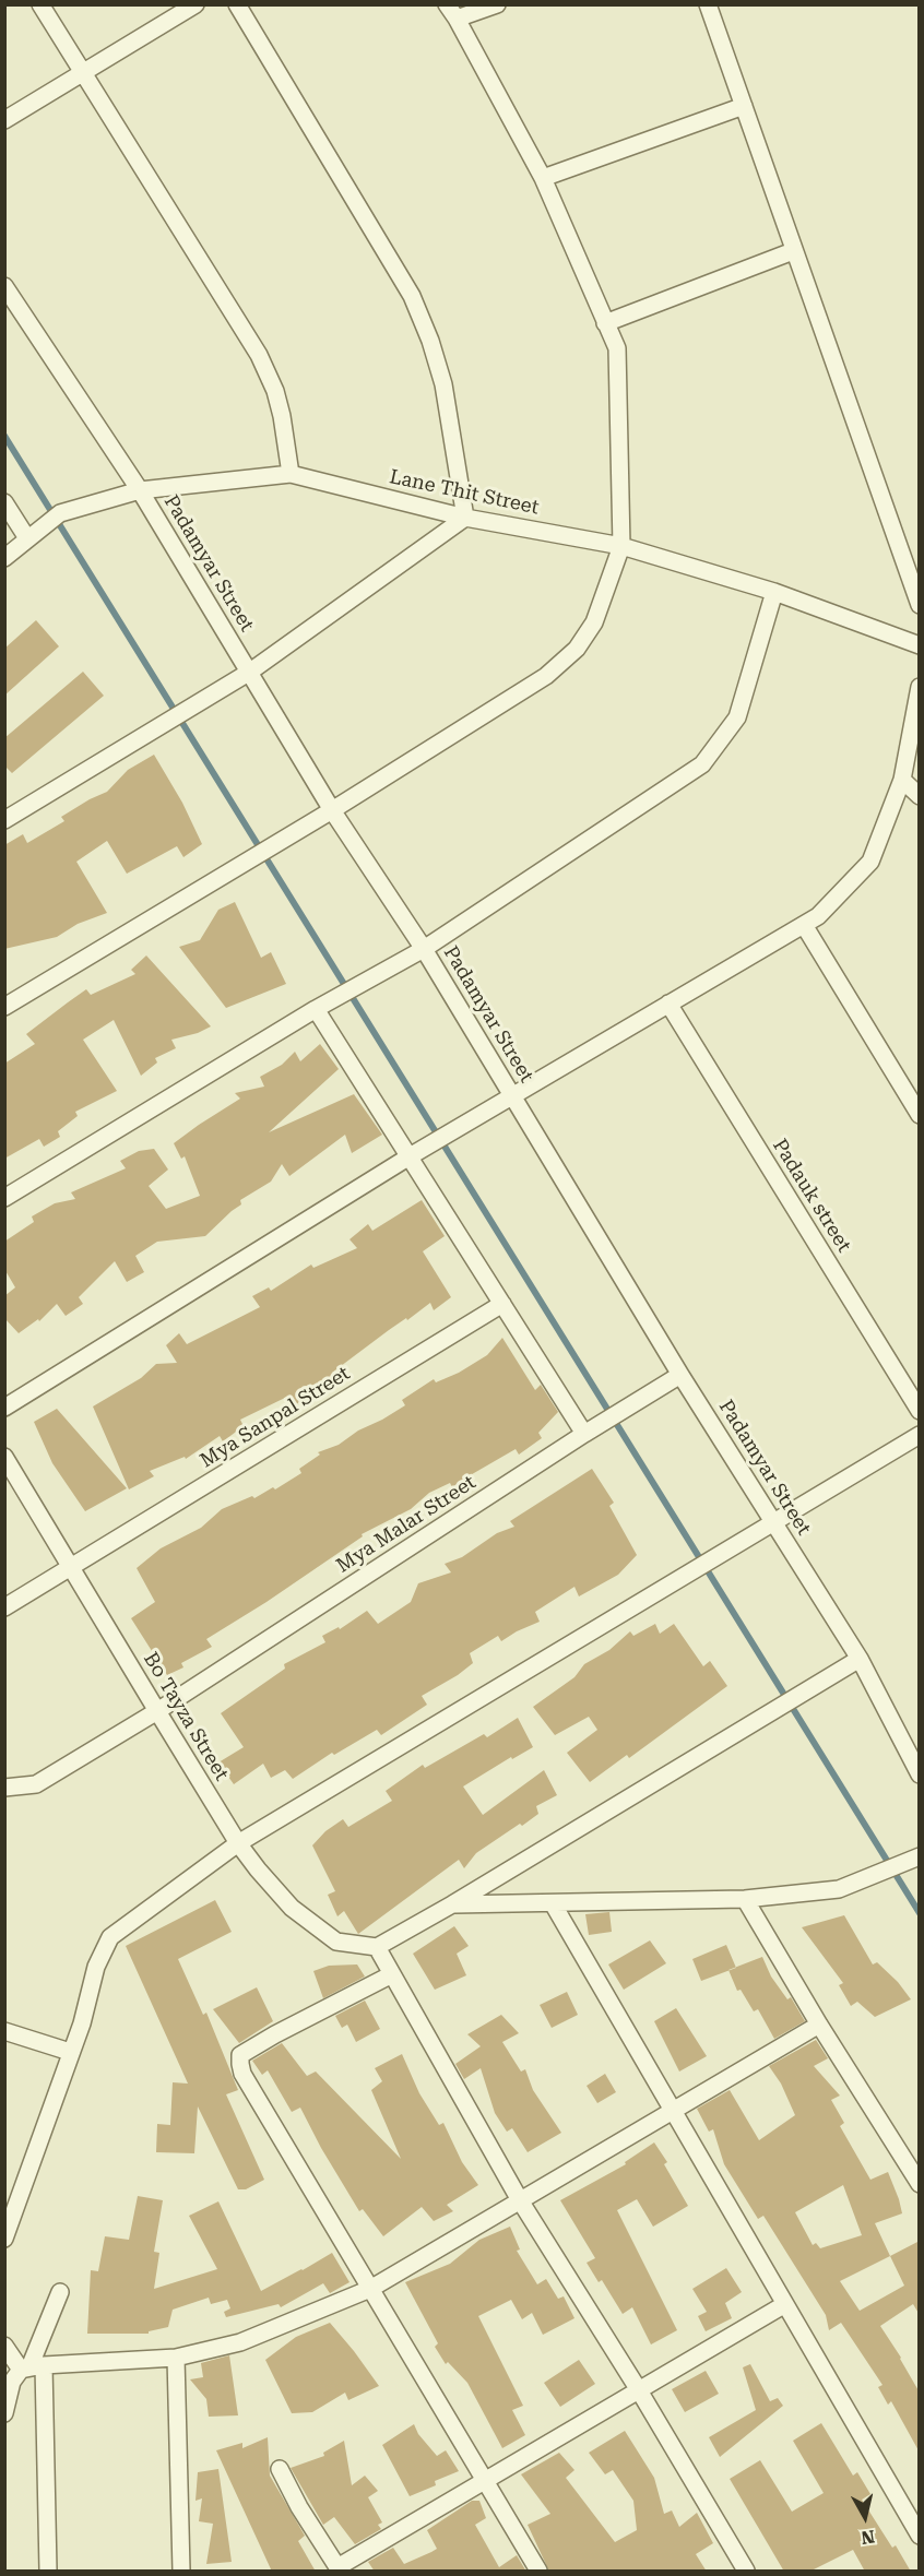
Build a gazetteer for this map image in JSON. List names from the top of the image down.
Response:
{
  "streets": {
    "street": [
      "Lane Thit Street",
      "Padamyar Street",
      "Padauk street",
      "Mya Sanpal Street",
      "Mya Malar Street",
      "Bo Tayza Street"
    ]
  },
  "crossings": [
    ["Lane Thit Street", "Padamyar Street"],
    ["Padamyar Street", "Mya Malar Street"],
    ["Mya Sanpal Street", "Bo Tayza Street"],
    ["Mya Malar Street", "Bo Tayza Street"]
  ],
  "north": "bottom"
}
